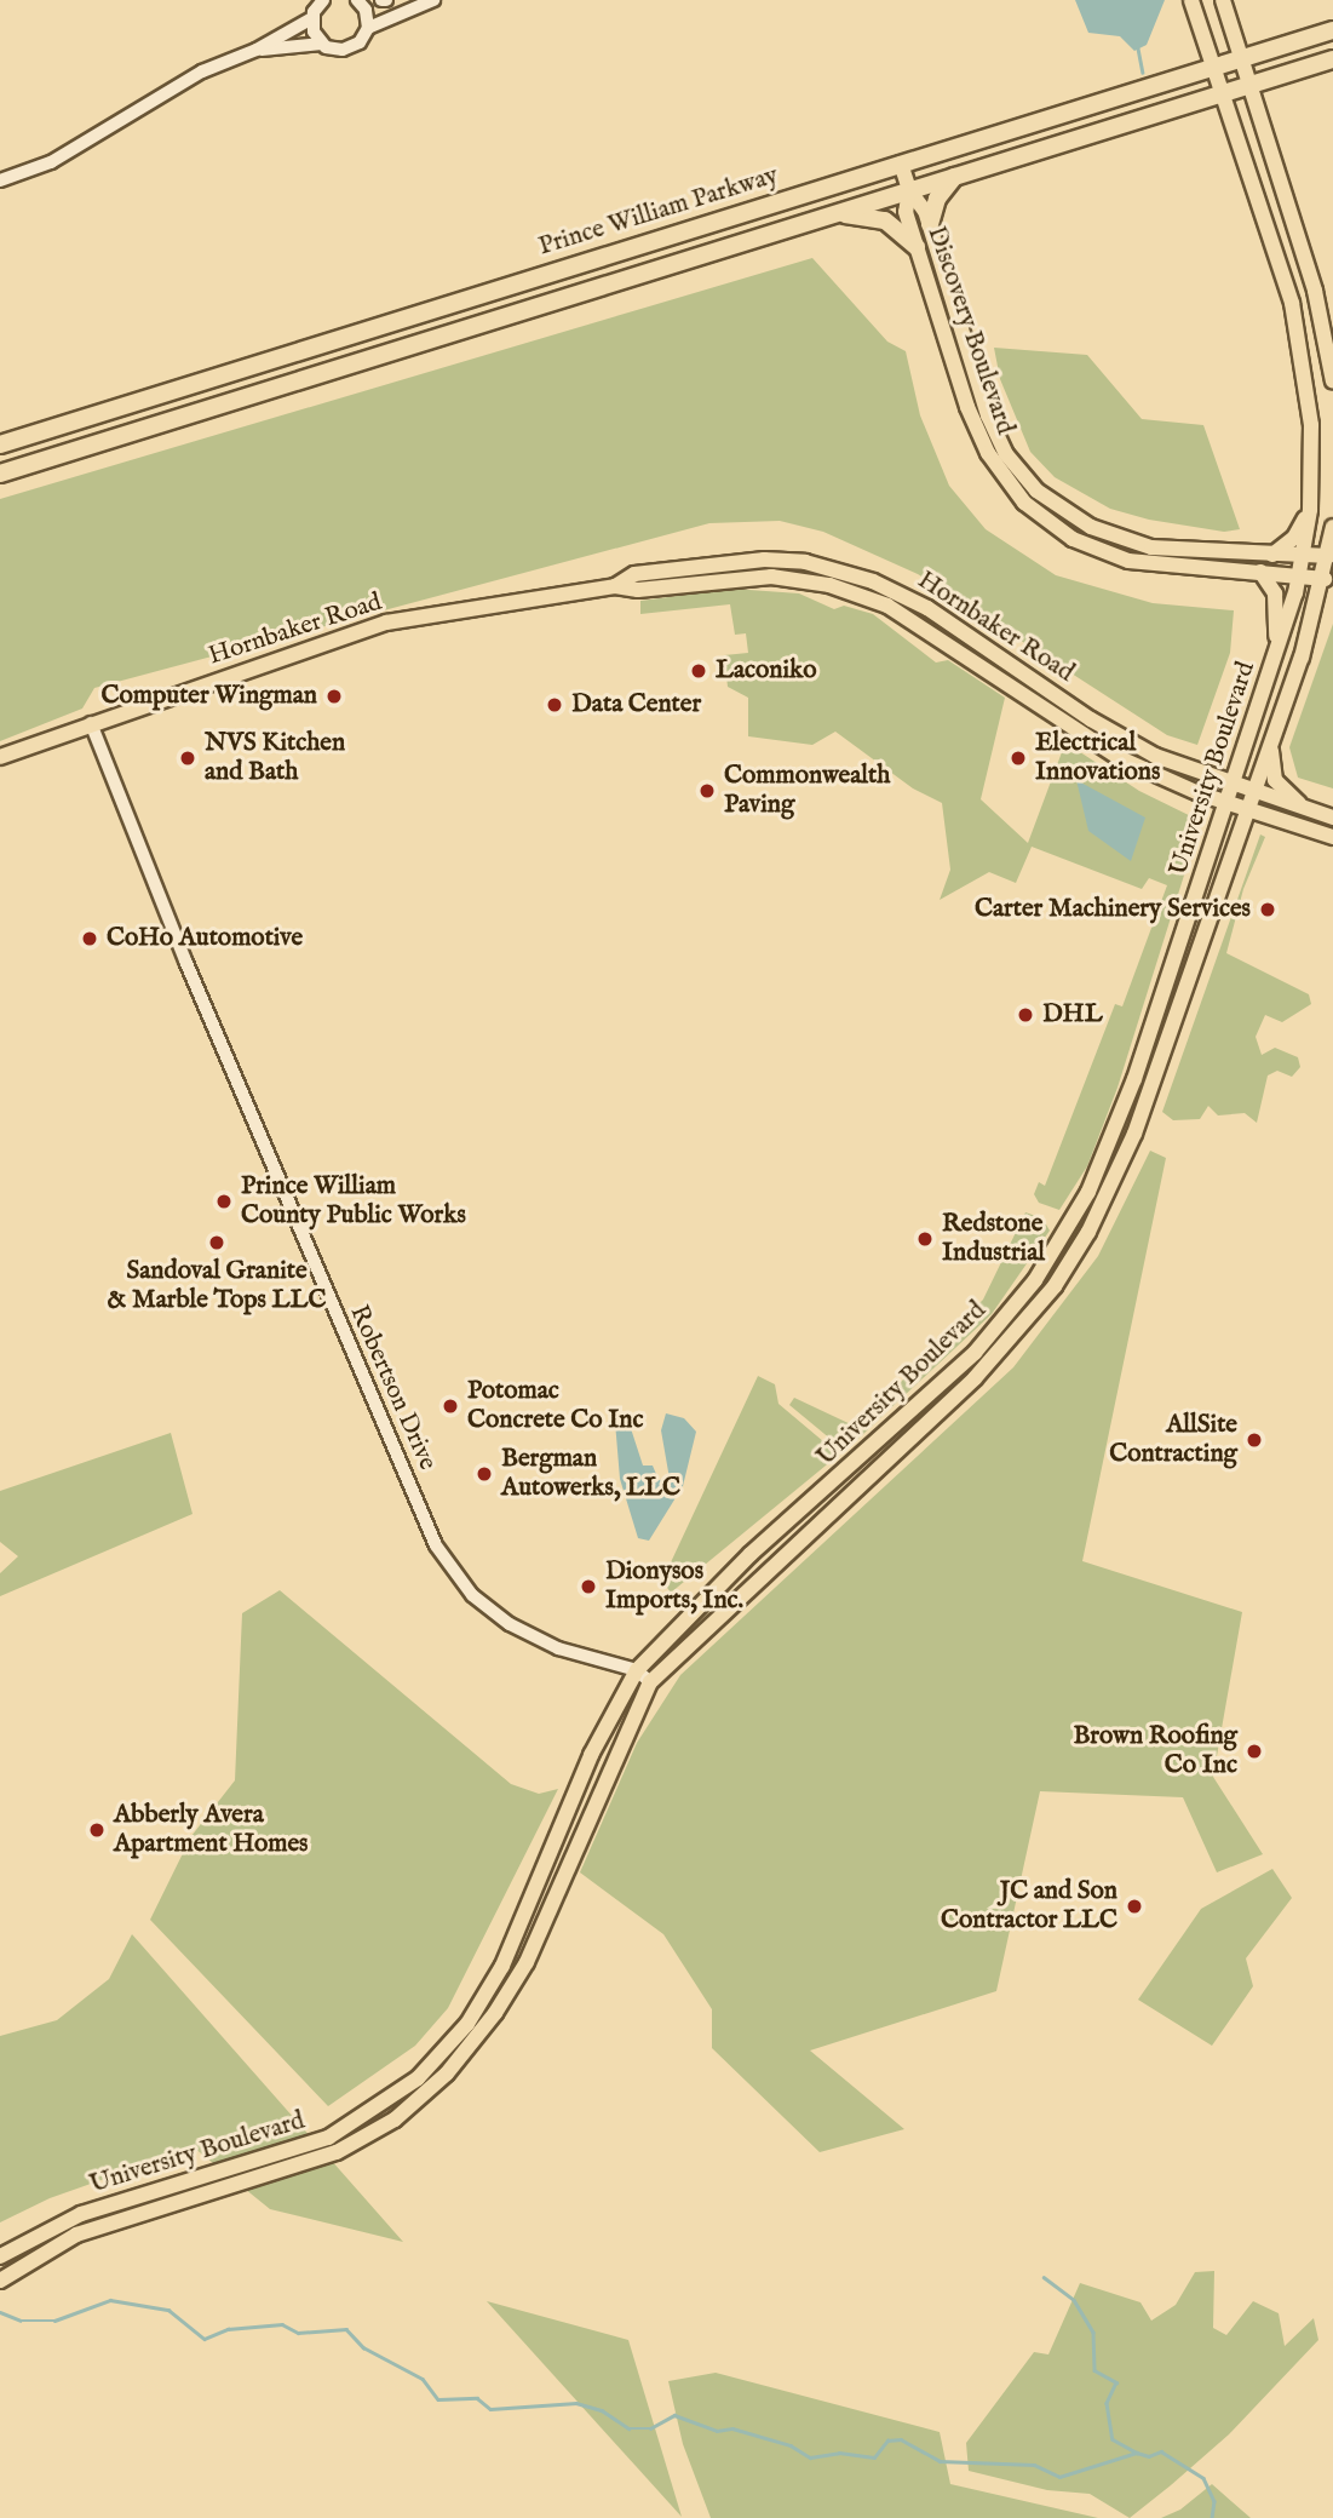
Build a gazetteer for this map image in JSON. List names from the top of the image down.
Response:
{
  "streets": {
    "highway": ["Prince William Parkway"],
    "main road": ["Discovery Boulevard", "Hornbaker Road", "University Boulevard"],
    "street": ["Robertson Drive"]
  },
  "crossings": [
    ["Prince William Parkway", "Discovery Boulevard"],
    ["Prince William Parkway", "University Boulevard"],
    ["Discovery Boulevard", "University Boulevard"],
    ["Hornbaker Road", "University Boulevard"],
    ["Hornbaker Road", "Robertson Drive"],
    ["University Boulevard", "Robertson Drive"]
  ],
  "places": [
    "Laconiko",
    "Computer Wingman",
    "Data Center",
    "NVS Kitchen and Bath",
    "Electrical Innovations",
    "Commonwealth Paving",
    "Carter Machinery Services",
    "CoHo Automotive",
    "DHL",
    "Prince William County Public Works",
    "Redstone Industrial",
    "Sandoval Granite & Marble Tops LLC",
    "Potomac Concrete Co Inc",
    "AllSite Contracting",
    "Bergman Autowerks, LLC",
    "Dionysos Imports, Inc.",
    "Brown Roofing Co Inc",
    "Abberly Avera Apartment Homes",
    "JC and Son Contractor LLC"
  ]
}
